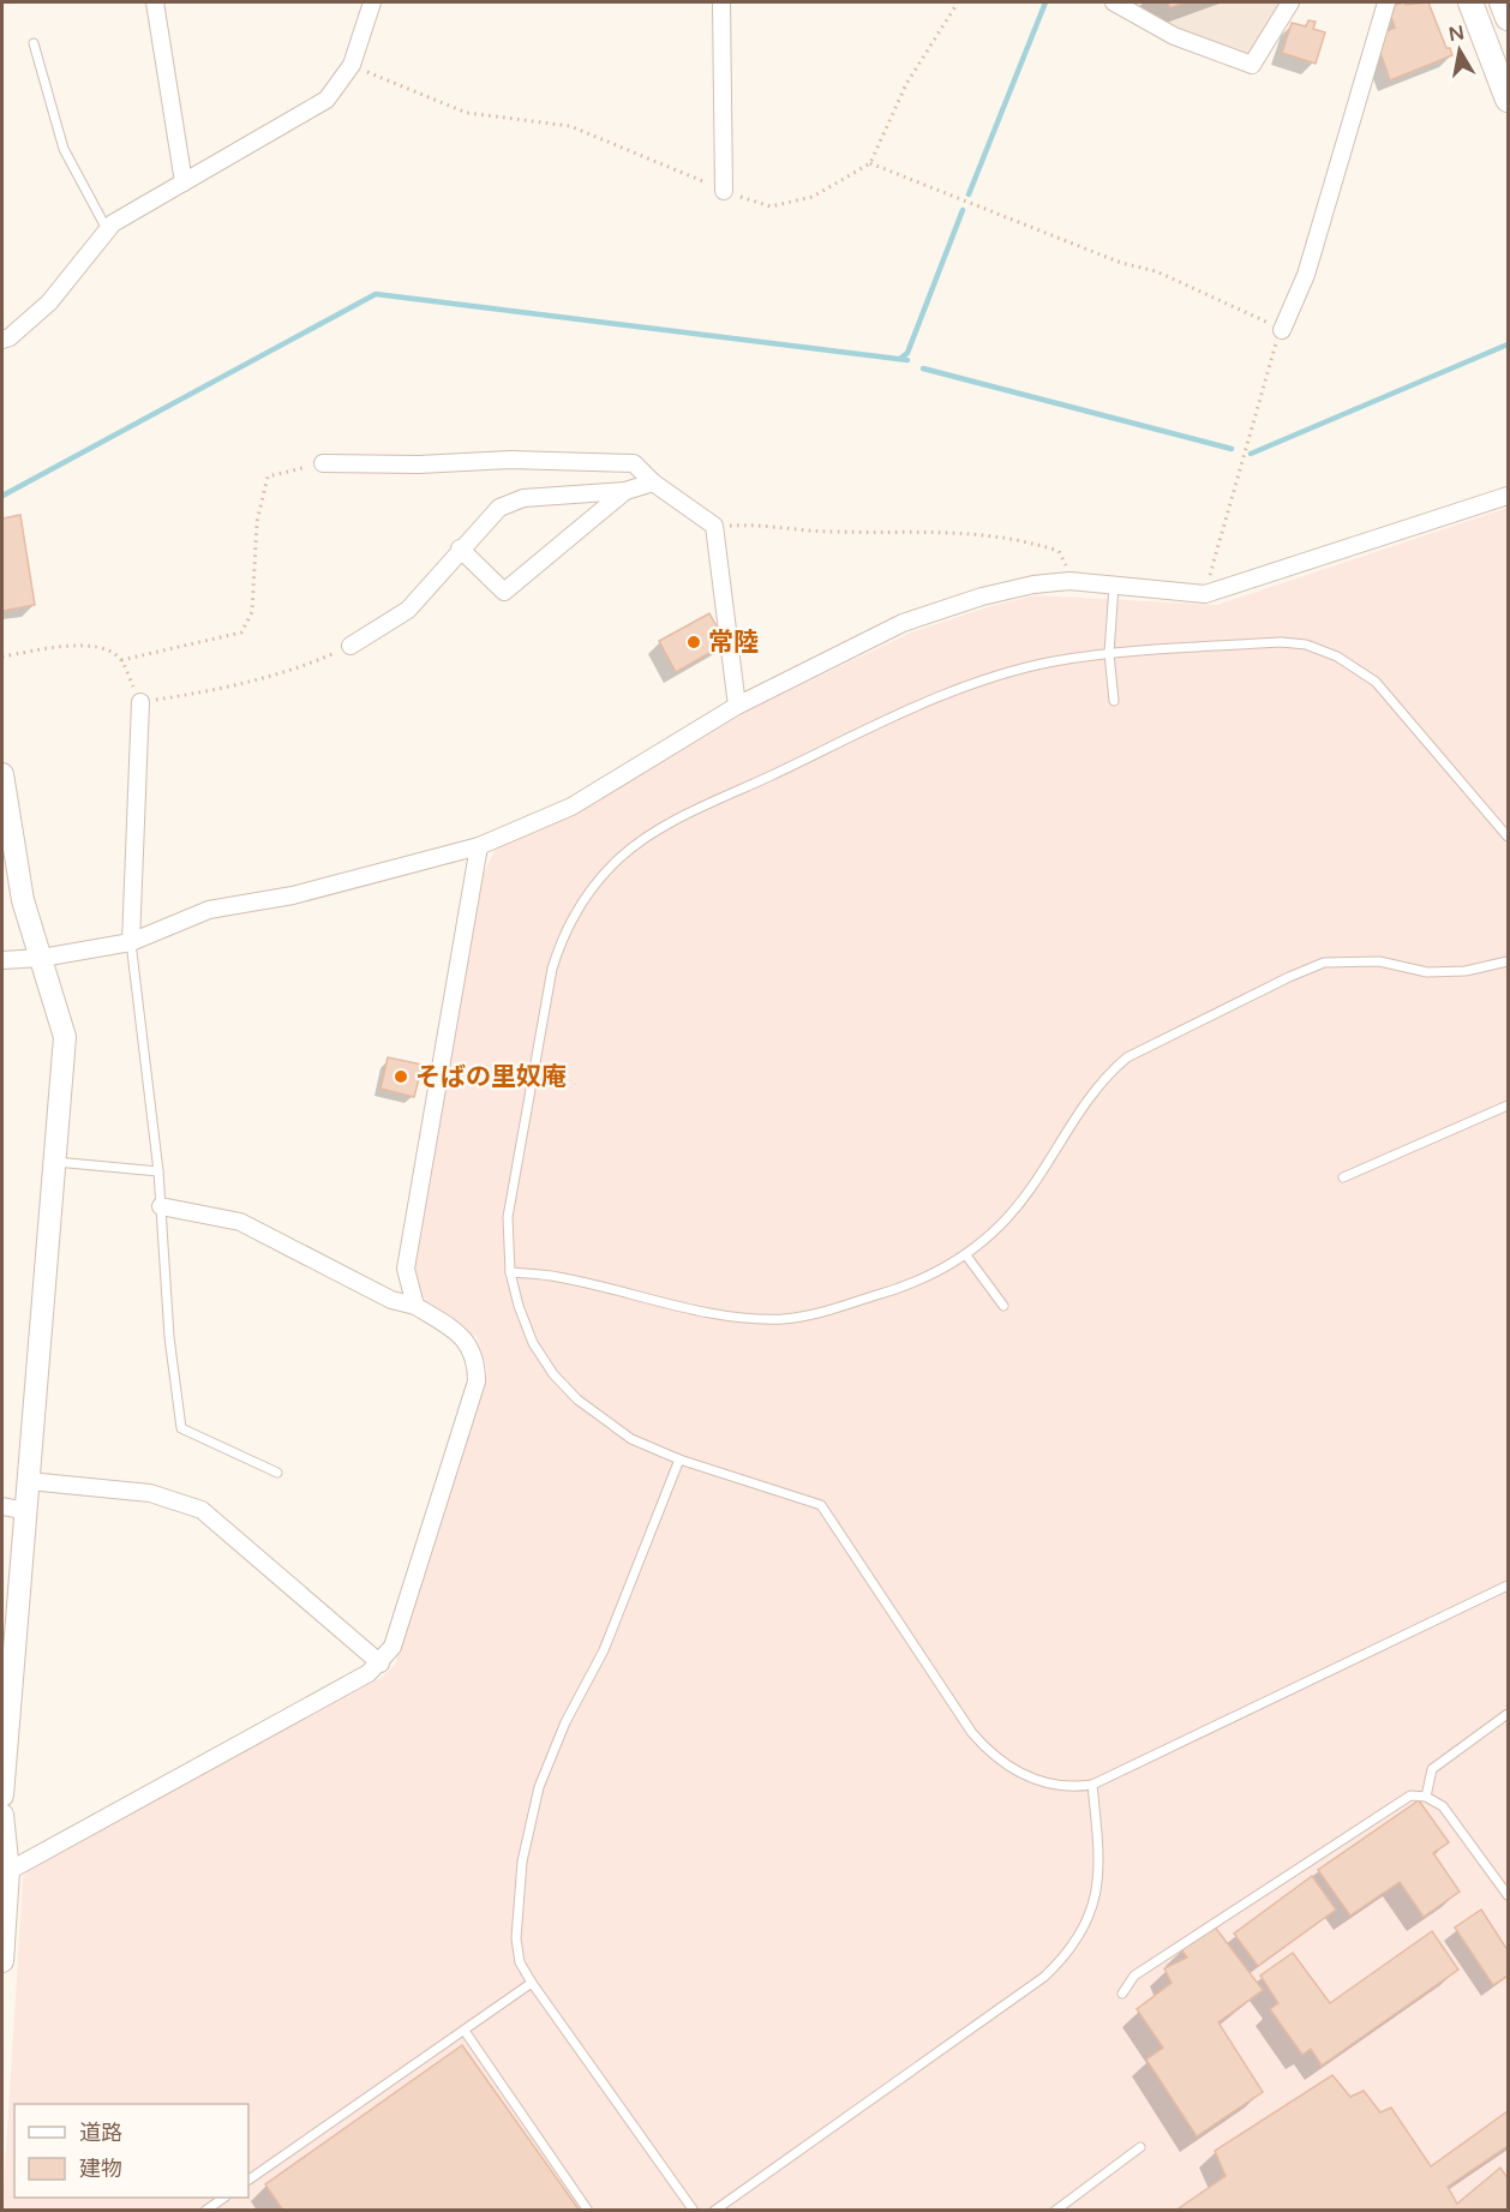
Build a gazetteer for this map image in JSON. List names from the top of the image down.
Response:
{
  "places": ["常陸", "そばの里奴庵"],
  "legend": ["道路", "建物"],
  "north": "top"
}
